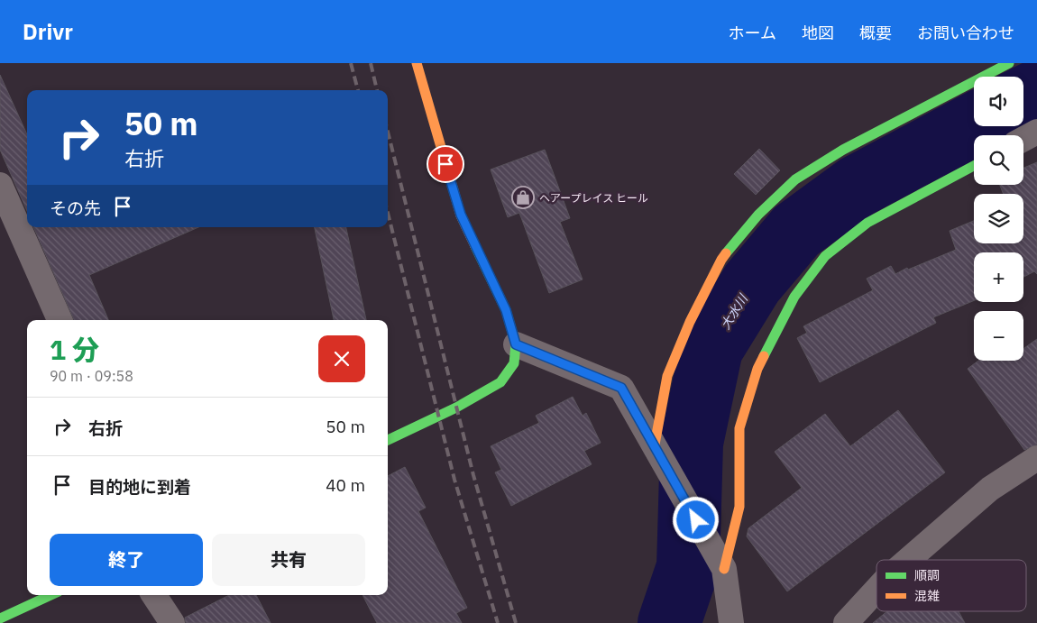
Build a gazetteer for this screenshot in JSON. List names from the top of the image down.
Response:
{
  "water": ["大水川"],
  "places": {
    "shop": ["ヘアープレイス ヒール"]
  },
  "legend": ["順調", "混雑"],
  "page": {
    "header": "Drivr",
    "nav": [
      "ホーム",
      "地図",
      "概要",
      "お問い合わせ"
    ],
    "map_buttons": ["+", "−"],
    "turn": ["50 m", "右折"],
    "then": "その先",
    "heading": ["1 分", "90 m · 09:58"],
    "list": [
      {
        "name": "右折",
        "value": "50 m"
      },
      {
        "name": "目的地に到着",
        "value": "40 m"
      }
    ],
    "buttons": ["終了", "共有"]
  }
}
